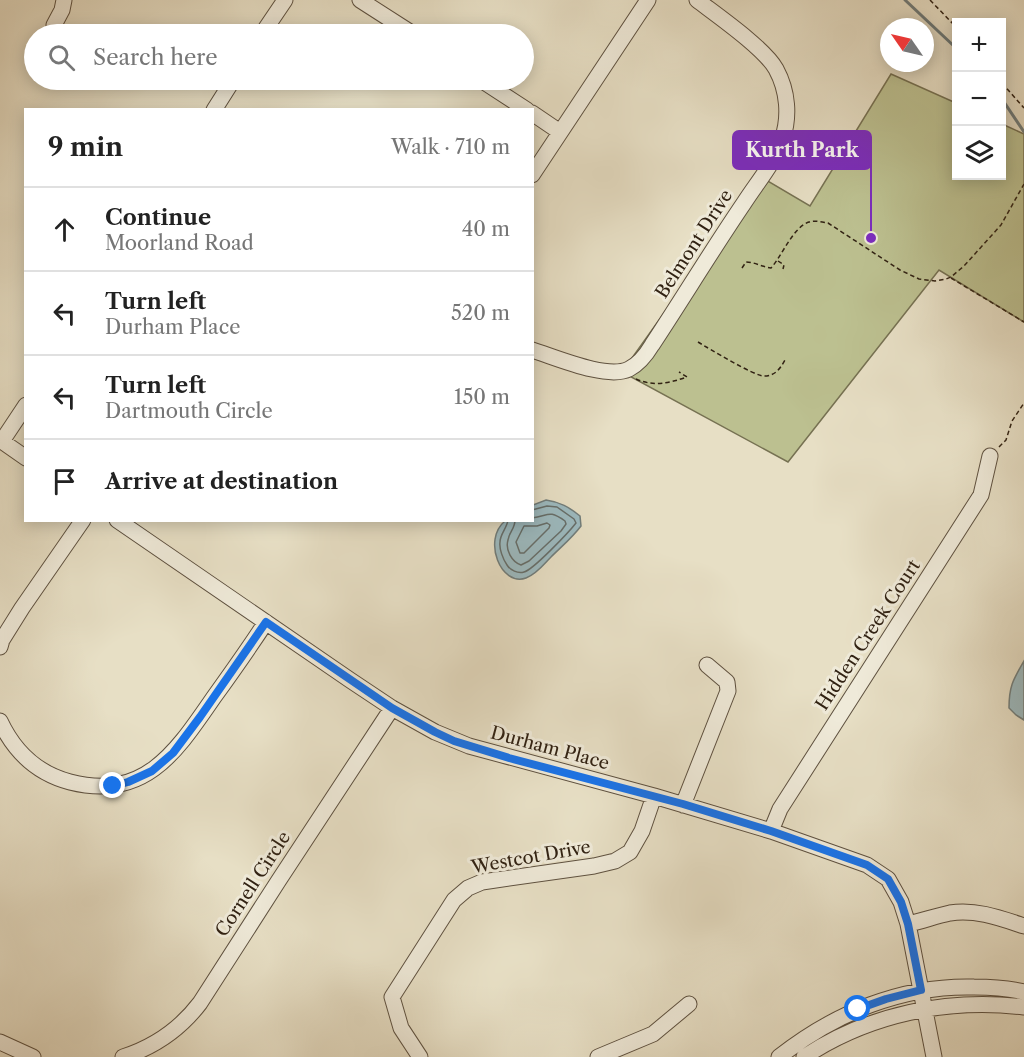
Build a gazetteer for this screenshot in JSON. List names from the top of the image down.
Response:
{
  "streets": {
    "street": [
      "Belmont Drive",
      "Hidden Creek Court",
      "Durham Place",
      "Westcot Drive",
      "Cornell Circle"
    ]
  },
  "crossings": [
    ["Hidden Creek Court", "Durham Place"],
    ["Durham Place", "Westcot Drive"],
    ["Durham Place", "Cornell Circle"]
  ],
  "places": ["Kurth Park"],
  "north": "top left",
  "page": {
    "map_buttons": ["+", "−"],
    "search": "Search here",
    "heading": ["9 min", "Walk · 710 m"],
    "list": [
      ["Continue", "Moorland Road", "40 m"],
      ["Turn left", "Durham Place", "520 m"],
      ["Turn left", "Dartmouth Circle", "150 m"],
      "Arrive at destination"
    ]
  }
}
